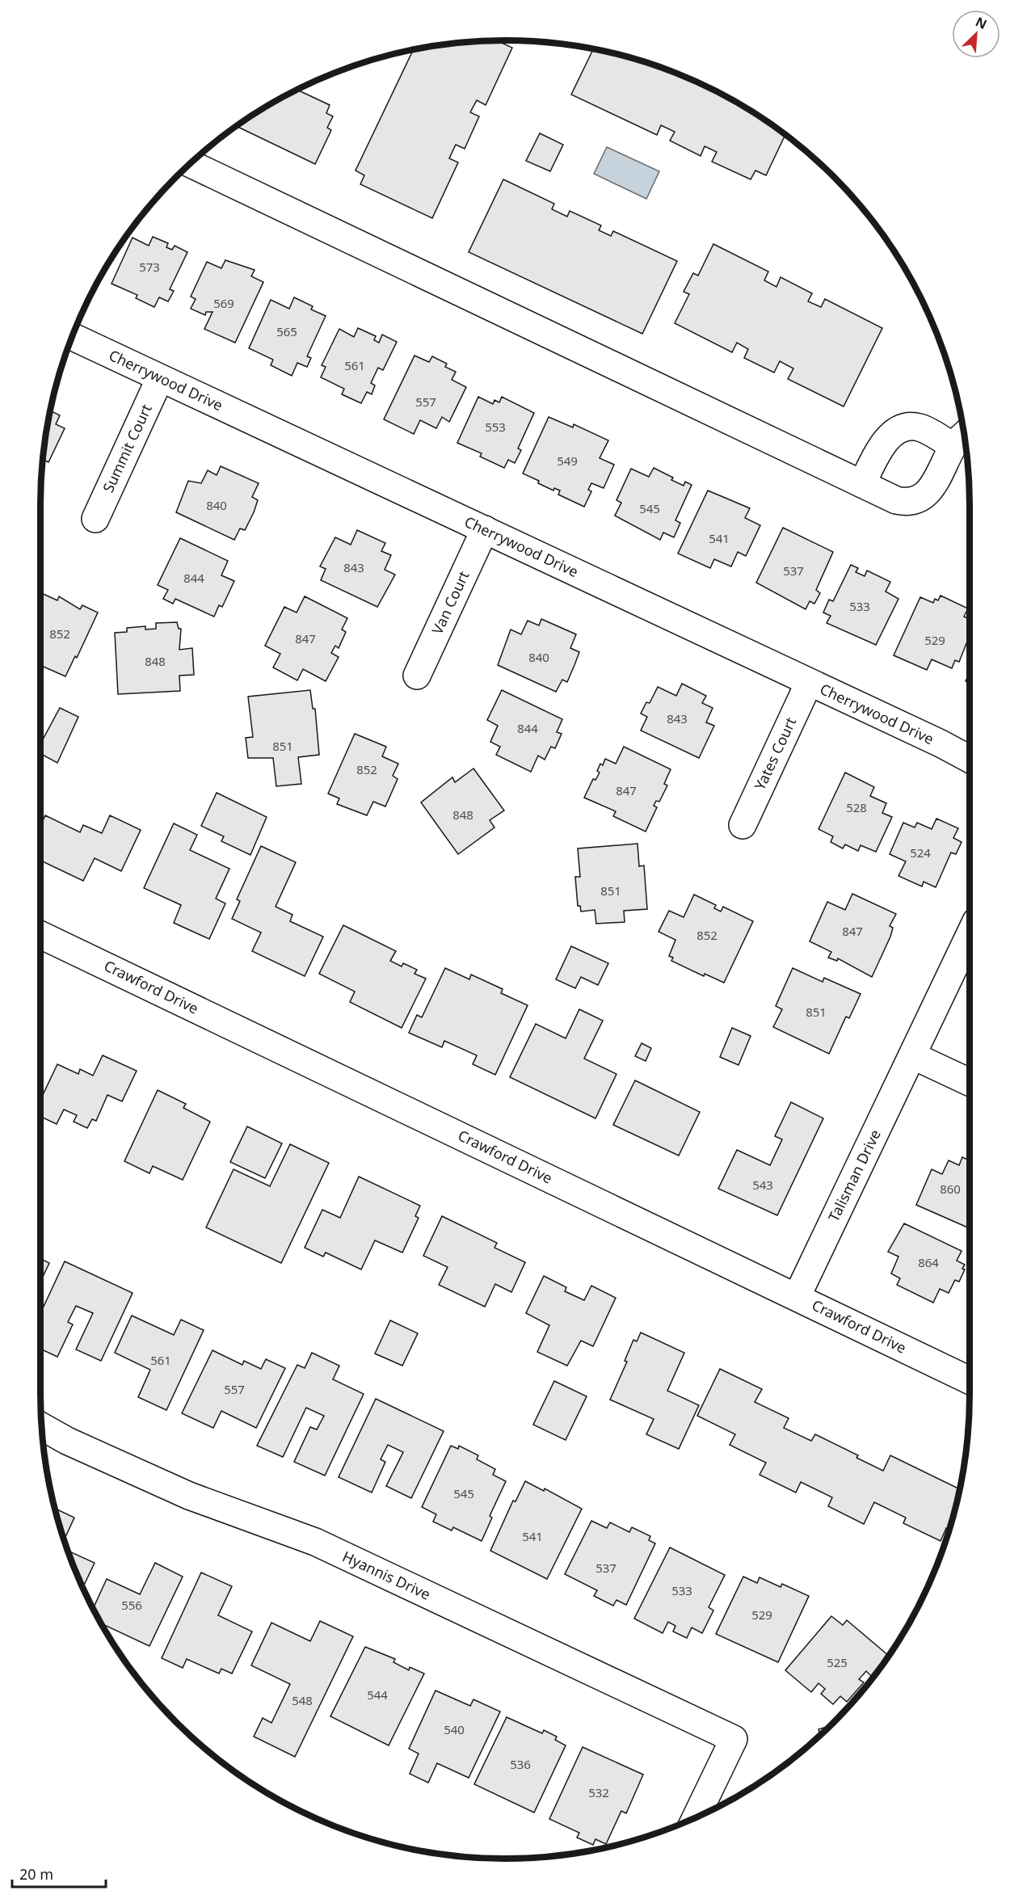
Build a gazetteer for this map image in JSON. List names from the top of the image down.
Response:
{
  "streets": {
    "street": [
      "Cherrywood Drive",
      "Summit Court",
      "Van Court",
      "Yates Court",
      "Crawford Drive",
      "Talisman Drive",
      "Hyannis Drive"
    ]
  },
  "crossings": [
    ["Cherrywood Drive", "Summit Court"],
    ["Cherrywood Drive", "Van Court"],
    ["Cherrywood Drive", "Yates Court"],
    ["Crawford Drive", "Talisman Drive"]
  ],
  "house_numbers": [
    "573",
    "569",
    "565",
    "561",
    "557",
    "553",
    "549",
    "840",
    "545",
    "541",
    "843",
    "537",
    "844",
    "533",
    "852",
    "847",
    "529",
    "840",
    "848",
    "843",
    "844",
    "851",
    "852",
    "847",
    "528",
    "848",
    "524",
    "851",
    "847",
    "852",
    "851",
    "543",
    "860",
    "864",
    "561",
    "557",
    "545",
    "541",
    "537",
    "533",
    "556",
    "529",
    "525",
    "544",
    "548",
    "540",
    "536",
    "532"
  ],
  "scale_bar": "20 m",
  "north": "top right"
}
